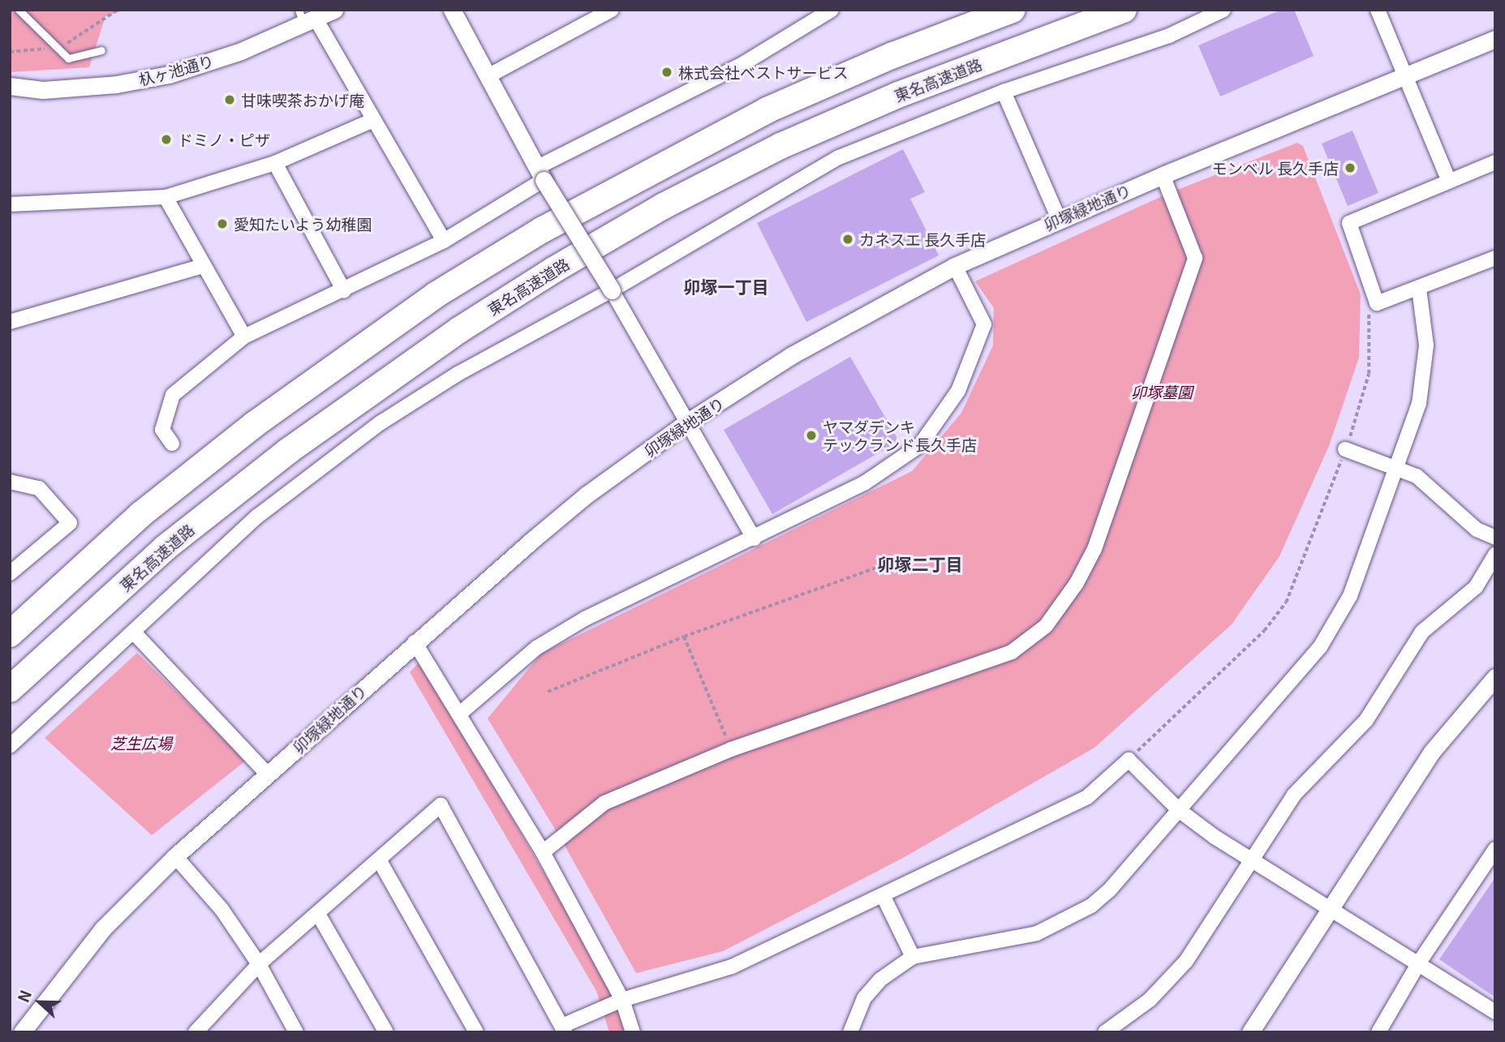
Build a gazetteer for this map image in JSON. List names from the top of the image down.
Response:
{
  "streets": {
    "highway": ["東名高速道路"],
    "street": ["杁ヶ池通り", "卯塚緑地通り"]
  },
  "districts": ["卯塚一丁目", "卯塚二丁目"],
  "parks": ["卯塚墓園", "芝生広場"],
  "places": [
    "株式会社ベストサービス",
    "甘味喫茶おかげ庵",
    "ドミノ・ピザ",
    "モンベル 長久手店",
    "愛知たいよう幼稚園",
    "カネスエ 長久手店",
    "ヤマダデンキ テックランド長久手店"
  ],
  "north": "left"
}
